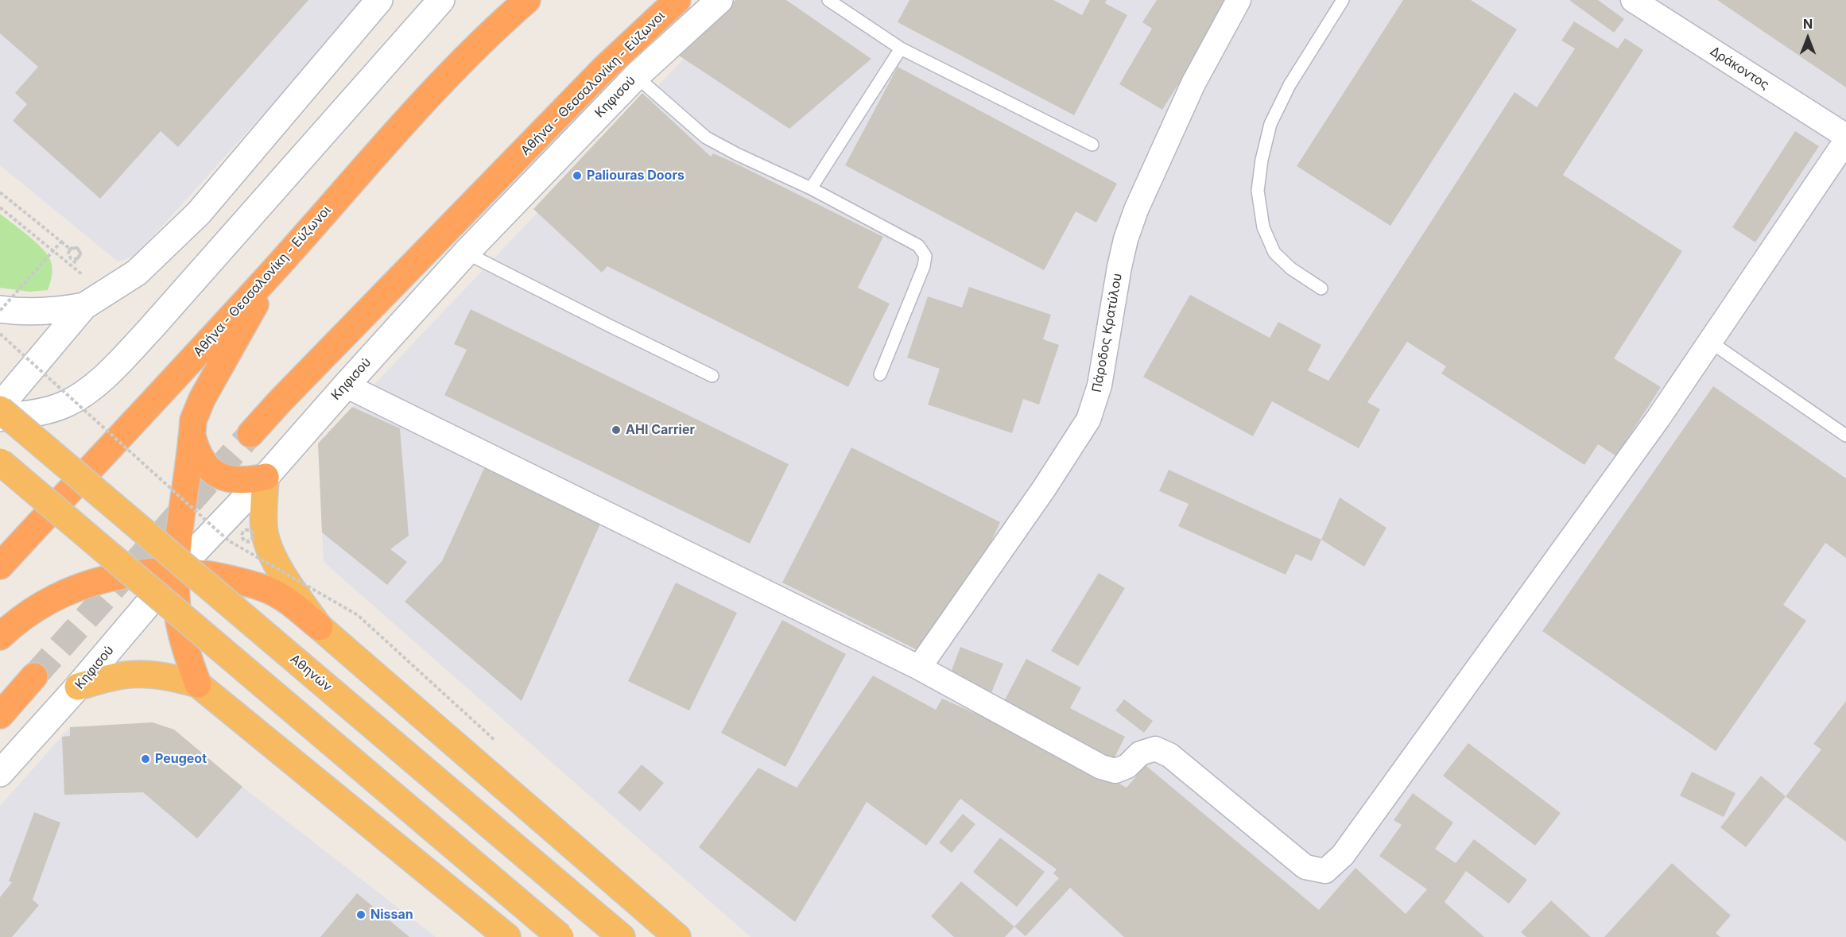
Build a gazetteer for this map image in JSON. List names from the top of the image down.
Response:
{
  "streets": {
    "highway": ["Αθήνα - Θεσσαλονίκη - Εύζωνοι", "Αθηνών"],
    "main road": ["Κηφισού"],
    "street": ["Δράκοντος", "Πάροδος Κρατύλου"]
  },
  "places": [
    "Paliouras Doors",
    "AHI Carrier",
    "Peugeot",
    "Nissan"
  ],
  "north": "top"
}
